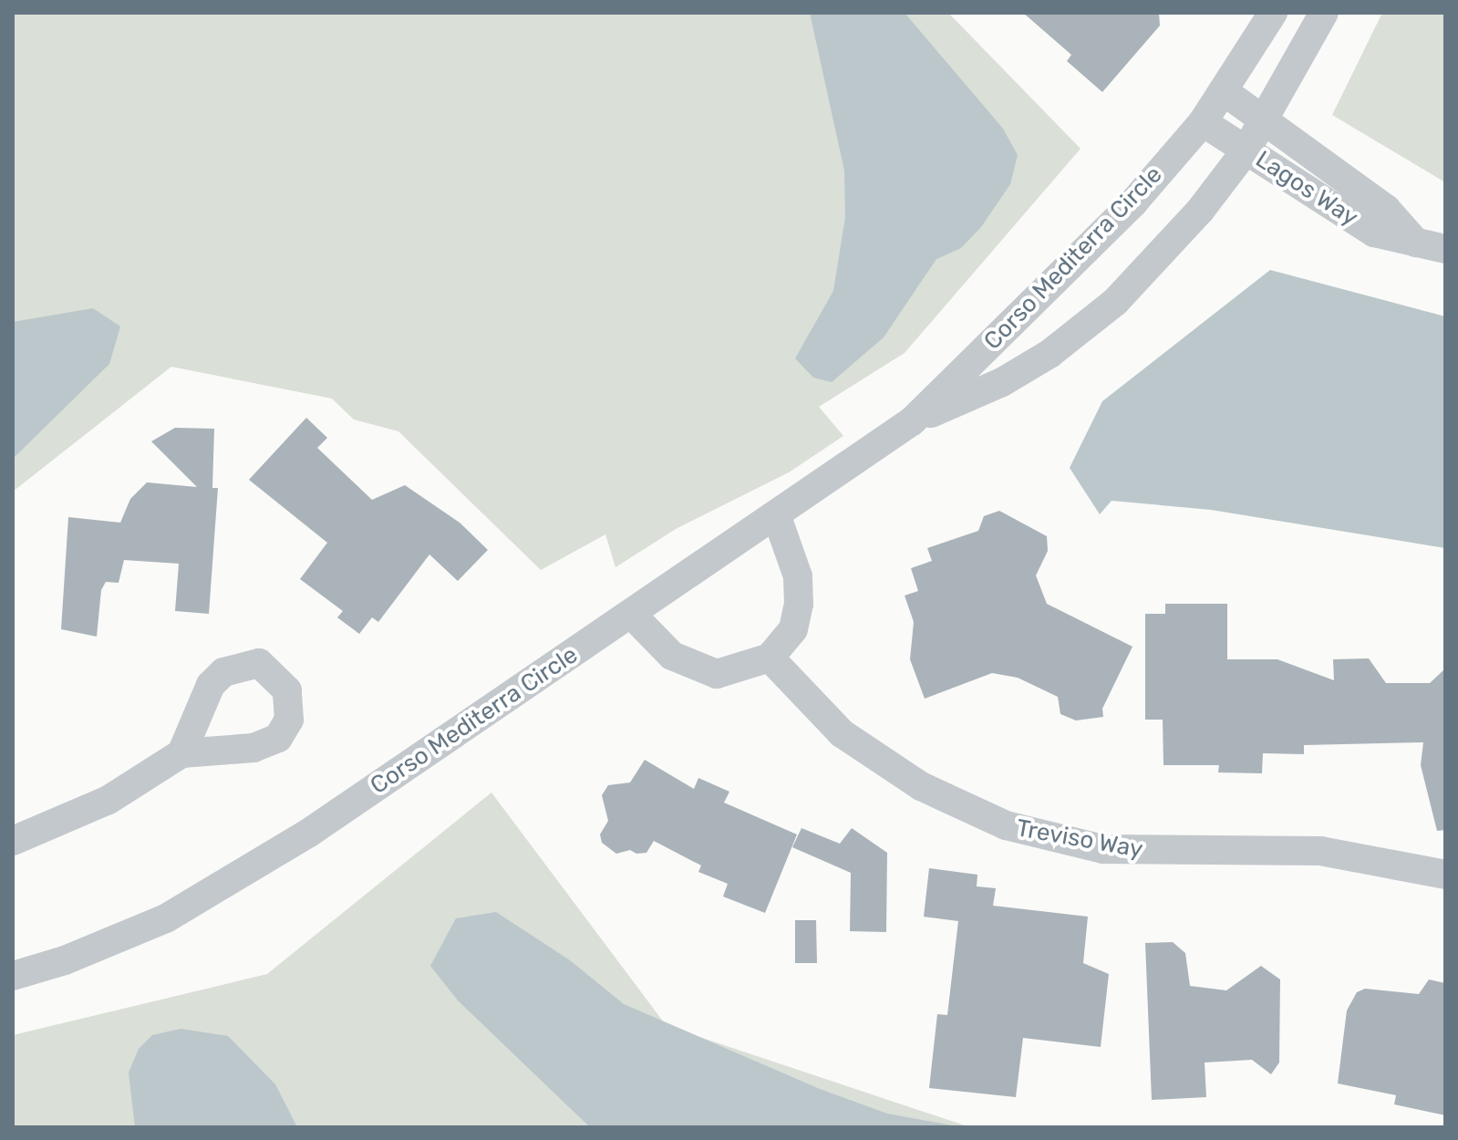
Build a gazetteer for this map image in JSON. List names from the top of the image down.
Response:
{
  "streets": {
    "street": ["Lagos Way", "Corso Mediterra Circle", "Treviso Way"]
  },
  "crossings": [
    ["Lagos Way", "Corso Mediterra Circle"]
  ]
}
